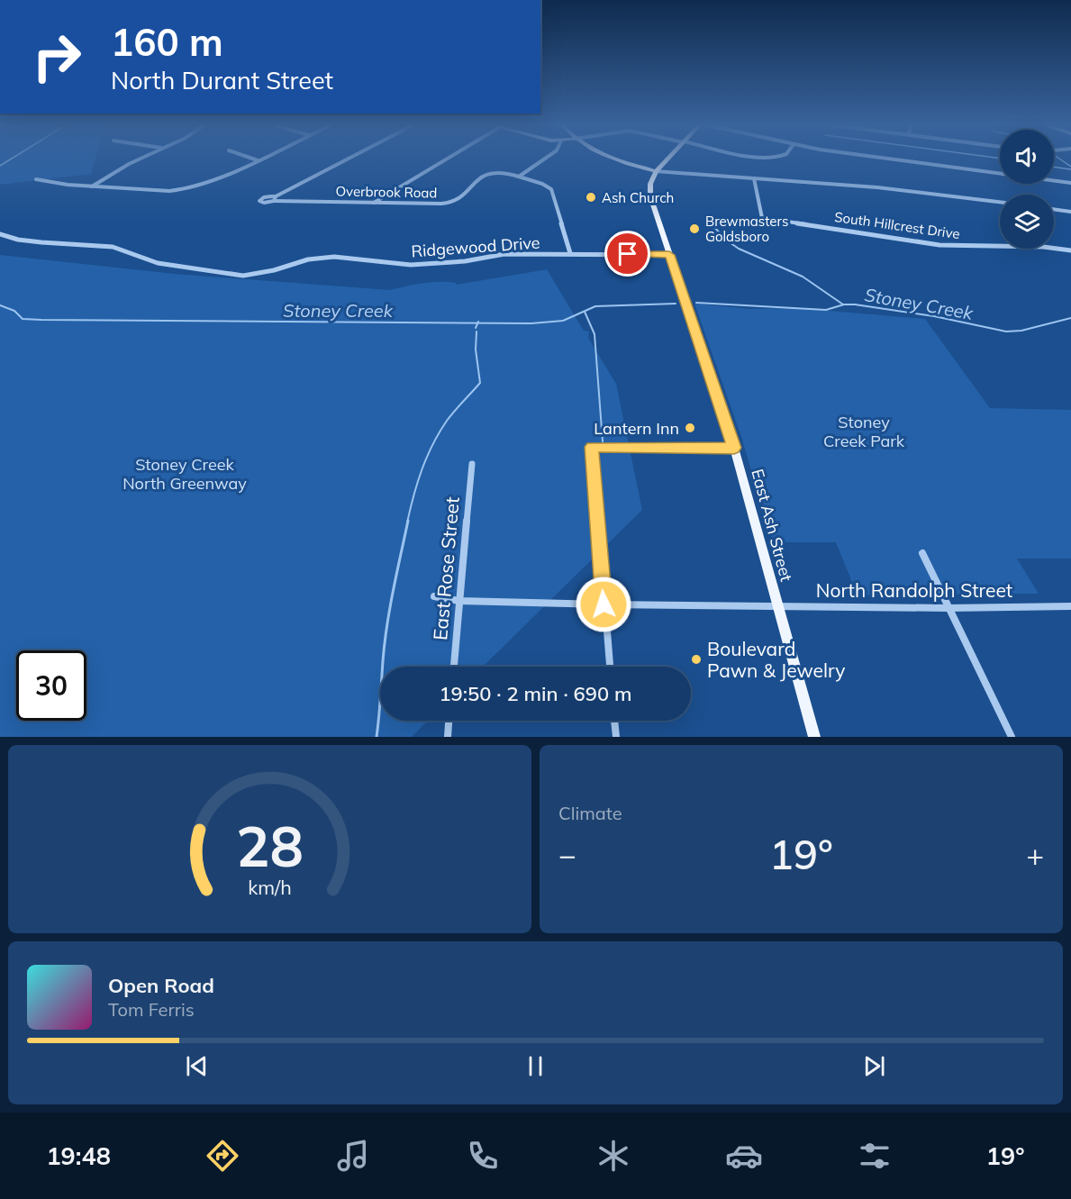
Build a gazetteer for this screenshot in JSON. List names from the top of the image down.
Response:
{
  "streets": {
    "main road": ["East Ash Street"],
    "street": [
      "Overbrook Road",
      "South Hillcrest Drive",
      "Ridgewood Drive",
      "East Rose Street",
      "North Randolph Street"
    ]
  },
  "crossings": [
    ["Overbrook Road", "Ridgewood Drive"],
    ["Ridgewood Drive", "East Ash Street"],
    ["East Ash Street", "North Randolph Street"],
    ["East Rose Street", "North Randolph Street"]
  ],
  "water": ["Stoney Creek"],
  "parks": ["Stoney Creek Park", "Stoney Creek North Greenway"],
  "places": [
    "Ash Church",
    "Brewmasters Goldsboro",
    "Lantern Inn",
    "Boulevard Pawn & Jewelry"
  ],
  "page": {
    "turn": ["160 m", "North Durant Street"],
    "limit": "30",
    "trip": "19:50 · 2 min · 690 m",
    "tile": "Climate",
    "heat": ["−", "19°", "+"],
    "song": ["Open Road", "Tom Ferris"],
    "tabs": ["19:48", "19°"],
    "gauge": ["28", "km/h"]
  }
}
